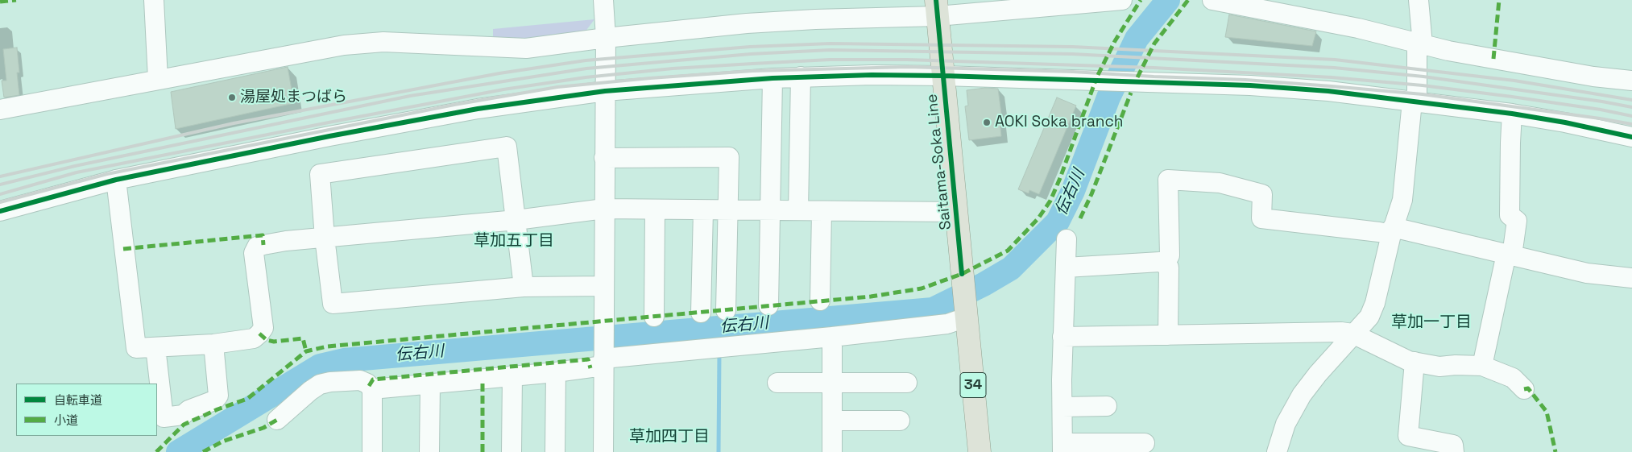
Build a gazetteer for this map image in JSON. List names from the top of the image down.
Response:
{
  "streets": {
    "main road": ["Saitama-Soka Line", "34"]
  },
  "districts": ["草加五丁目", "草加一丁目", "草加四丁目"],
  "water": ["伝右川"],
  "places": ["湯屋処まつばら", "AOKI Soka branch"],
  "legend": ["自転車道", "小道"]
}
